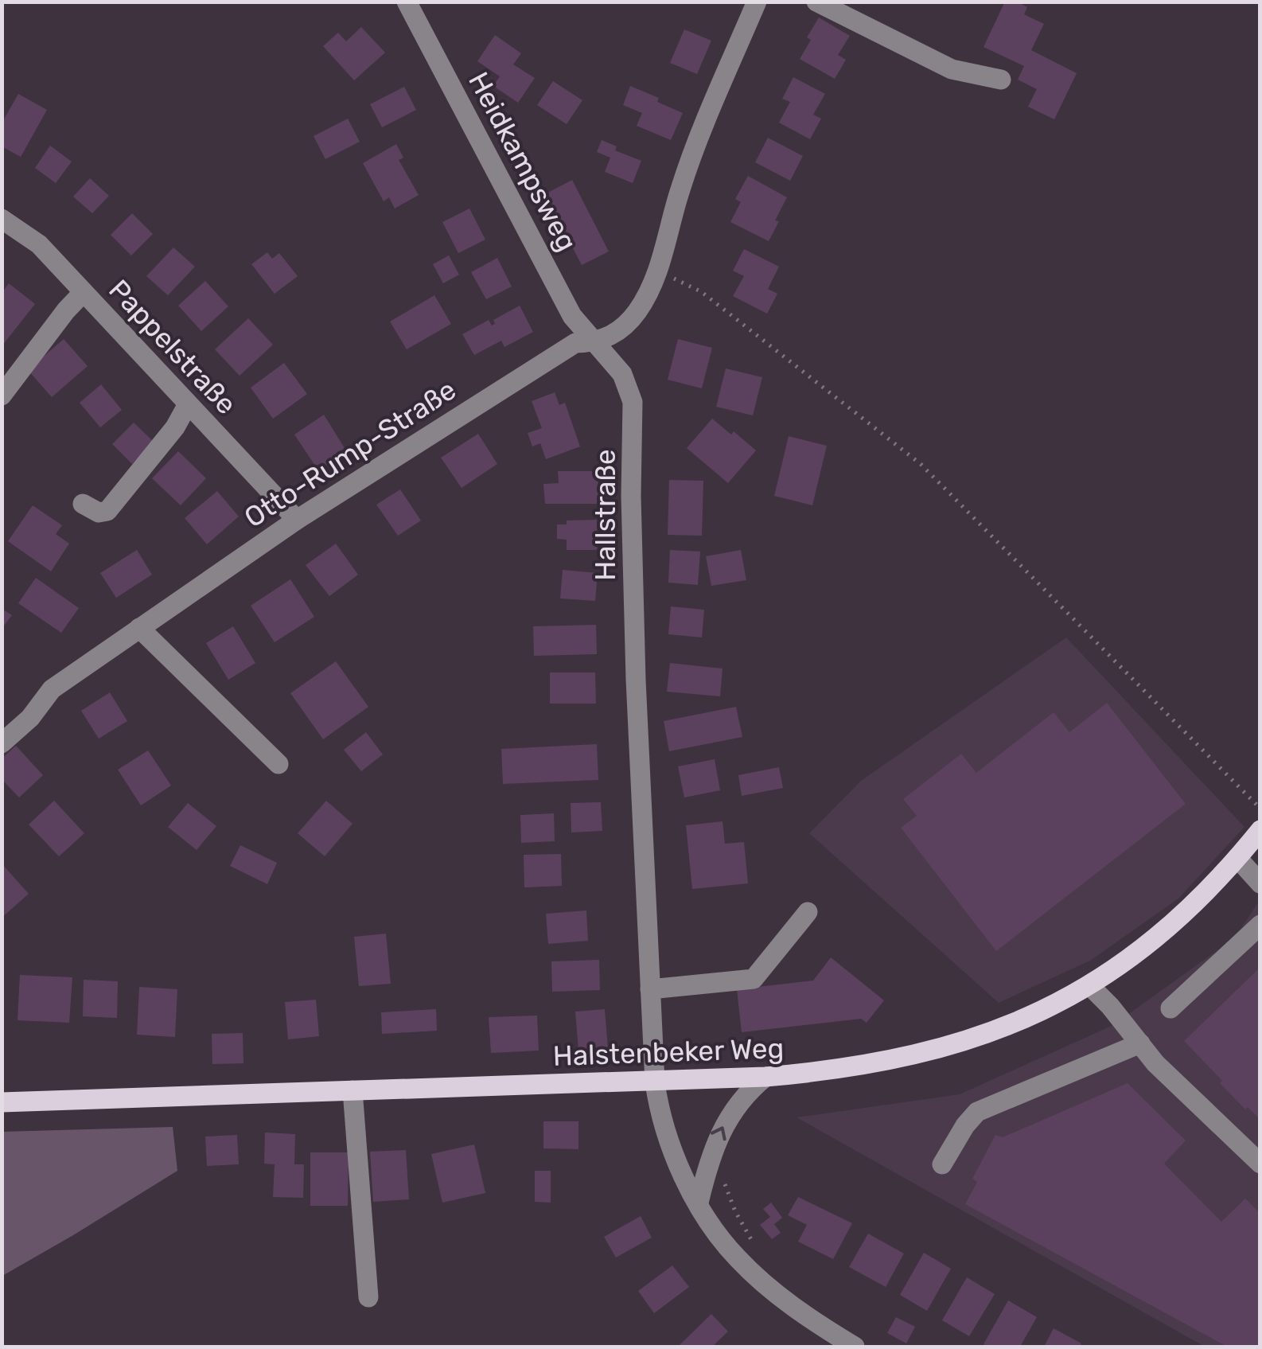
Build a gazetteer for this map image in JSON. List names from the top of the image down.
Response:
{
  "streets": {
    "main road": ["Halstenbeker Weg"],
    "street": [
      "Heidkampsweg",
      "Pappelstraße",
      "Otto-Rump-Straße",
      "Hallstraße"
    ]
  },
  "crossings": [
    ["Heidkampsweg", "Otto-Rump-Straße"],
    ["Heidkampsweg", "Hallstraße"],
    ["Pappelstraße", "Otto-Rump-Straße"],
    ["Otto-Rump-Straße", "Hallstraße"],
    ["Hallstraße", "Halstenbeker Weg"]
  ]
}
